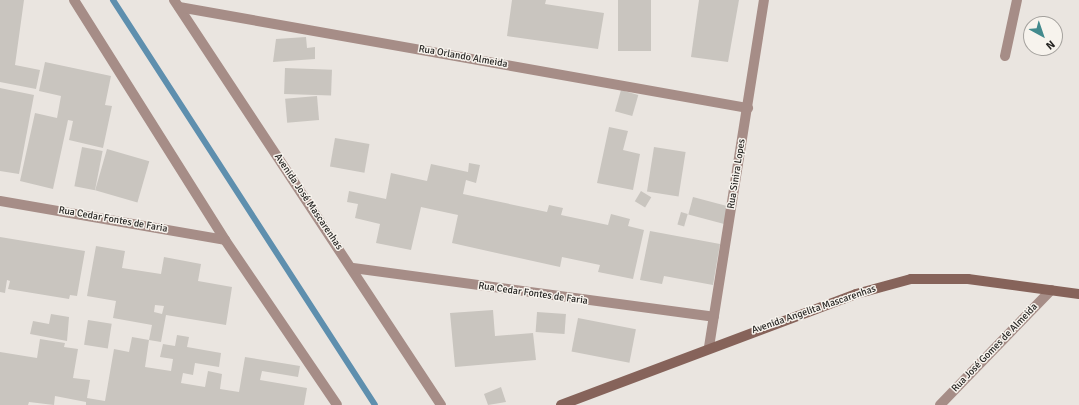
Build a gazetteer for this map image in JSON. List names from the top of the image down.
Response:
{
  "streets": {
    "street": [
      "Rua Orlando Almeida",
      "Rua Sinira Lopes",
      "Avenida José Mascarenhas",
      "Rua Cedar Fontes de Faria",
      "Avenida Angelita Mascarenhas",
      "Rua José Gomes de Almeida"
    ]
  },
  "crossings": [
    ["Rua Orlando Almeida", "Rua Sinira Lopes"],
    ["Rua Orlando Almeida", "Avenida José Mascarenhas"],
    ["Rua Sinira Lopes", "Rua Cedar Fontes de Faria"],
    ["Rua Sinira Lopes", "Avenida Angelita Mascarenhas"],
    ["Avenida José Mascarenhas", "Rua Cedar Fontes de Faria"],
    ["Avenida Angelita Mascarenhas", "Rua José Gomes de Almeida"]
  ],
  "north": "bottom right"
}
